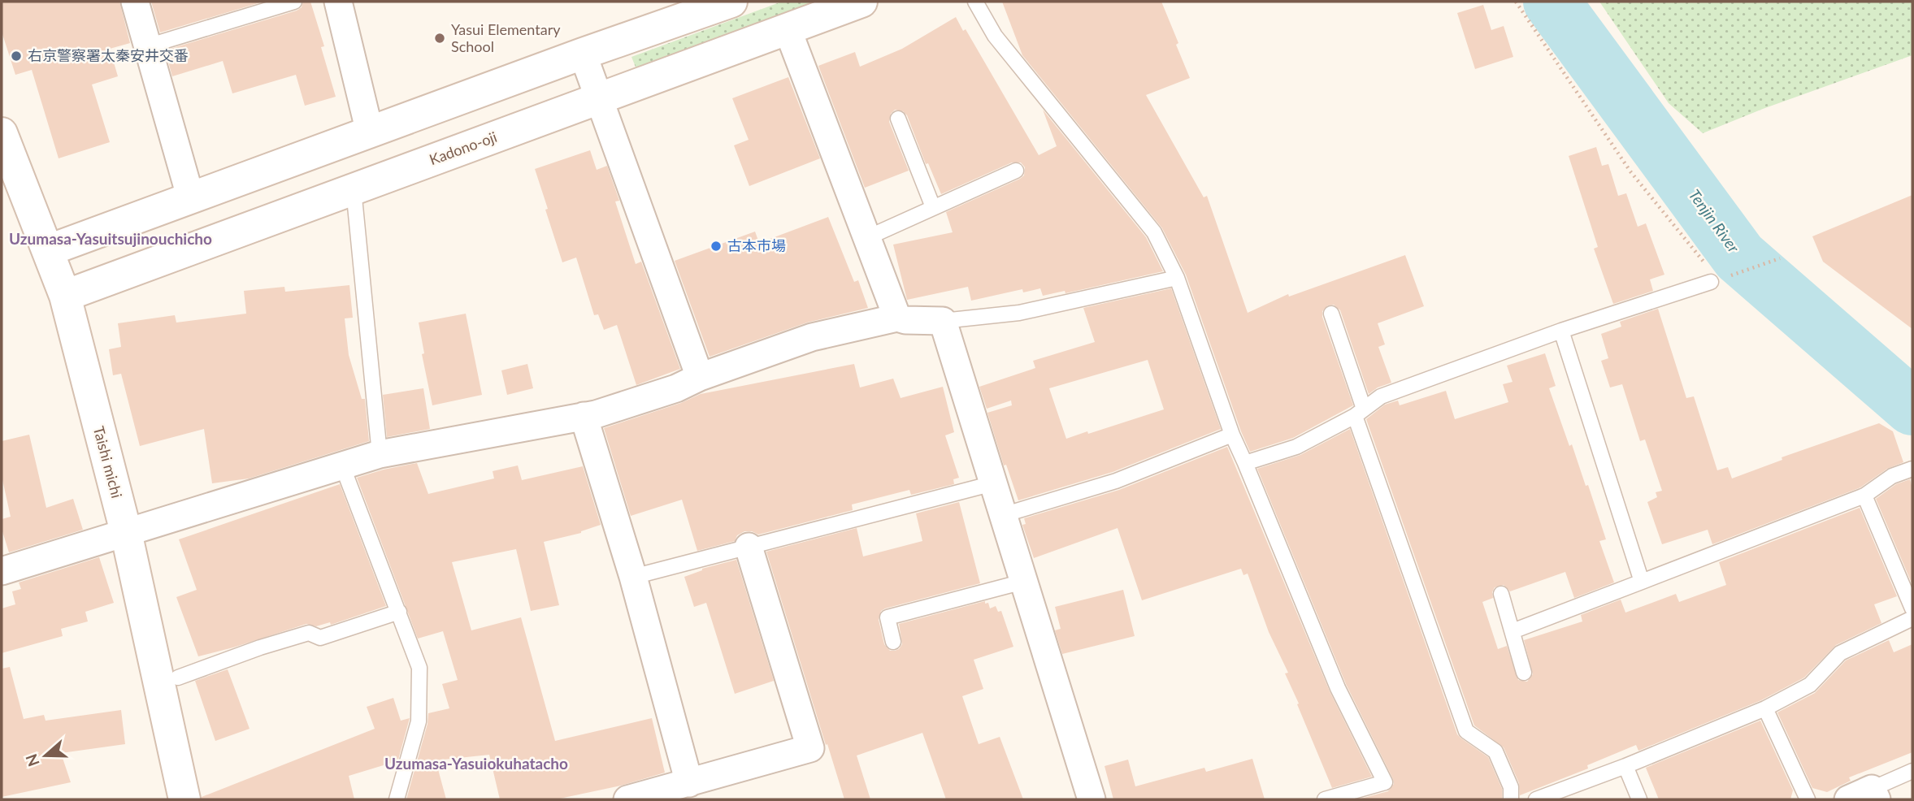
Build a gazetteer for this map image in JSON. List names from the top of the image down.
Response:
{
  "streets": {
    "street": ["Kadono-oji", "Taishi michi"]
  },
  "crossings": [
    ["Kadono-oji", "Taishi michi"]
  ],
  "districts": ["Uzumasa-Yasuitsujinouchicho", "Uzumasa-Yasuiokuhatacho"],
  "water": ["Tenjin River"],
  "places": ["Yasui Elementary School", "右京警察署太秦安井交番", "古本市場"],
  "north": "left"
}
